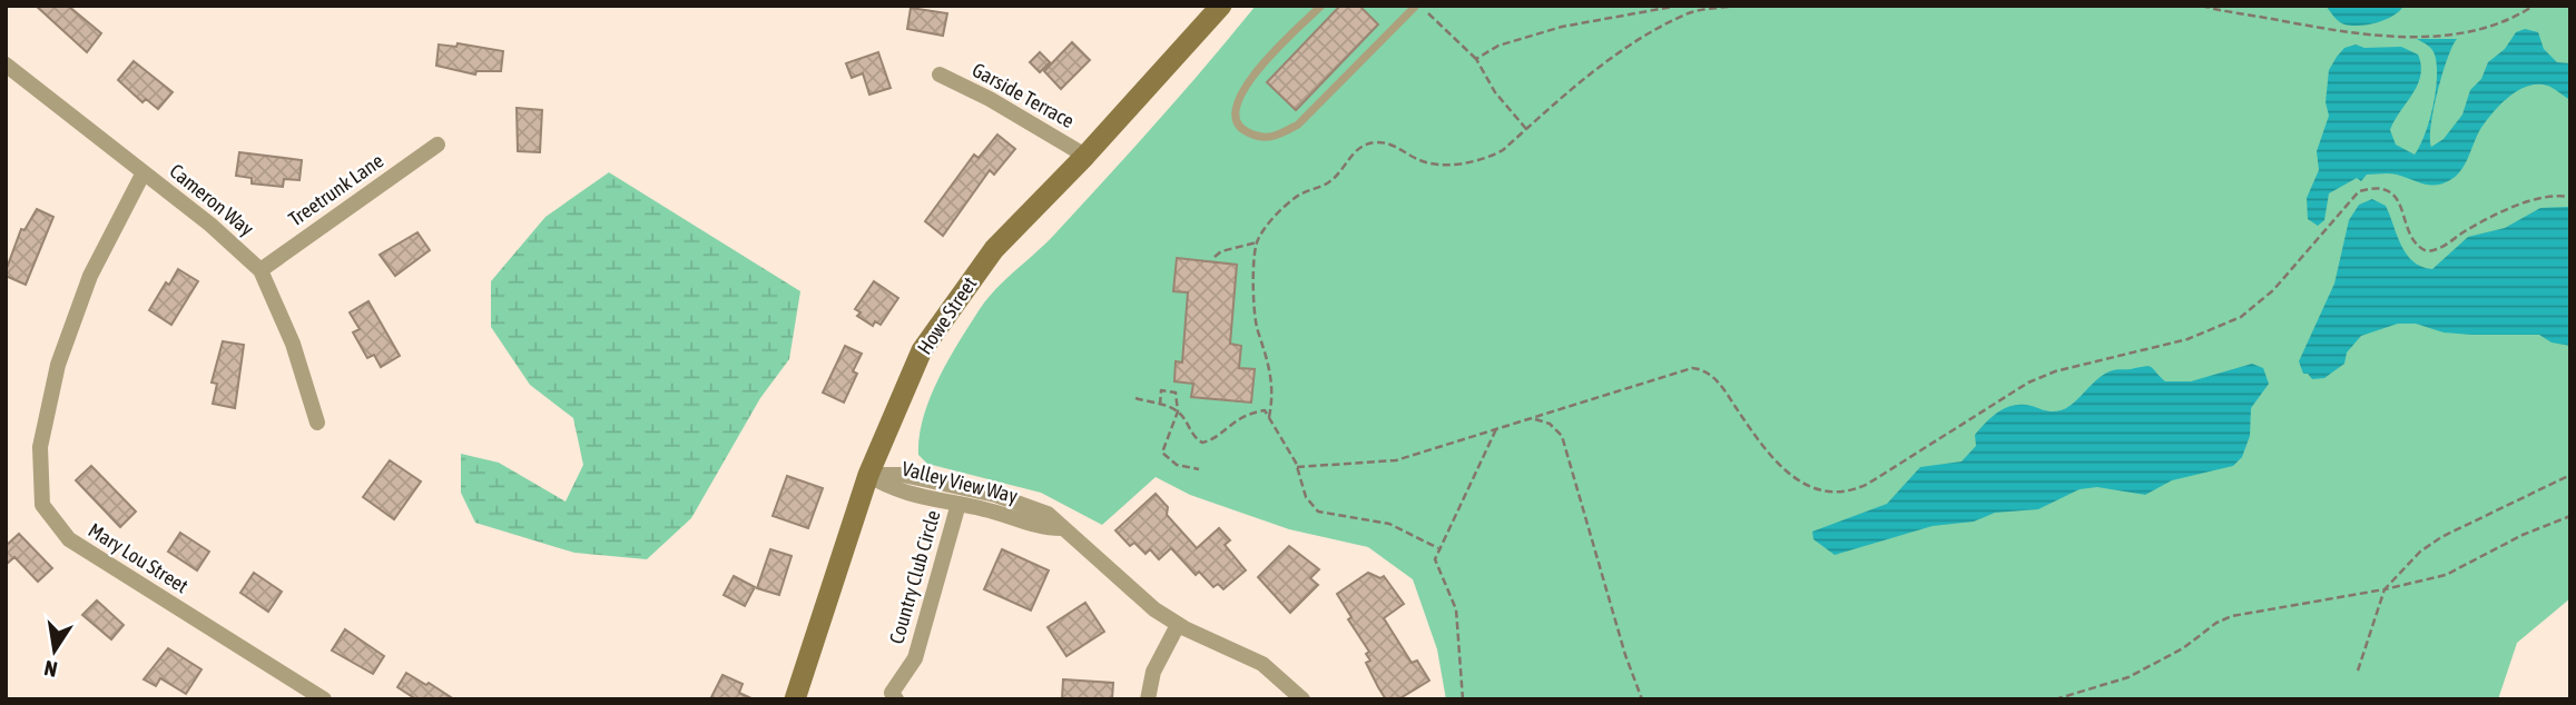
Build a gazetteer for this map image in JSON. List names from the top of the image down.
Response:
{
  "streets": {
    "main road": ["Howe Street"],
    "street": [
      "Garside Terrace",
      "Treetrunk Lane",
      "Cameron Way",
      "Valley View Way",
      "Mary Lou Street",
      "Country Club Circle"
    ]
  },
  "crossings": [
    ["Garside Terrace", "Howe Street"],
    ["Treetrunk Lane", "Cameron Way"],
    ["Cameron Way", "Mary Lou Street"],
    ["Howe Street", "Valley View Way"],
    ["Valley View Way", "Country Club Circle"]
  ],
  "north": "bottom"
}
